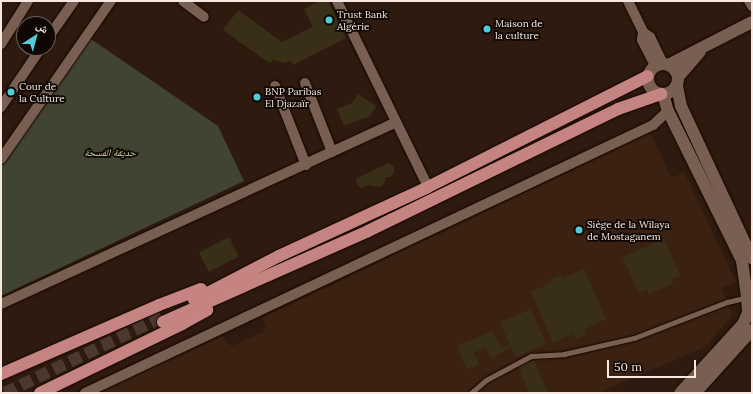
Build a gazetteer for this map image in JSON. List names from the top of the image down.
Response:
{
  "parks": ["حديقة الفسحة"],
  "places": [
    "Trust Bank Algérie",
    "Maison de la culture",
    "Cour de la Culture",
    "BNP Paribas El Djazaïr",
    "Siège de la Wilaya de Mostaganem"
  ],
  "scale_bar": "50 m",
  "north": "top right"
}
